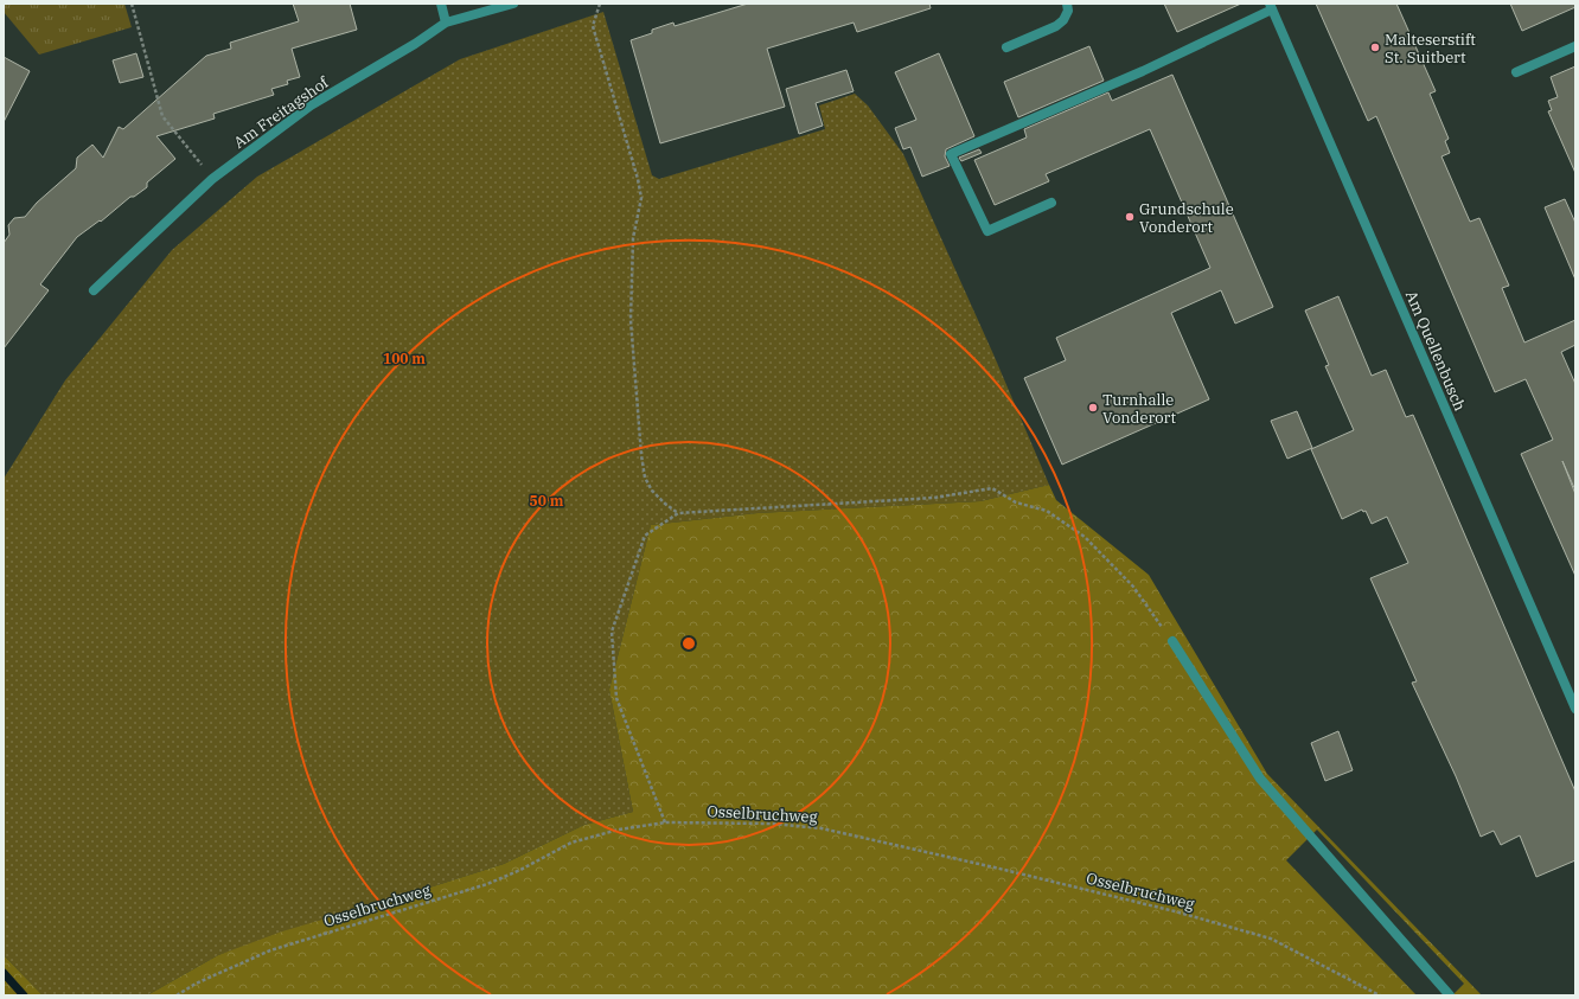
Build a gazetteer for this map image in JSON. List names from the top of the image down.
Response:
{
  "streets": {
    "street": ["Am Freitagshof", "Am Quellenbusch"],
    "path": ["Osselbruchweg"]
  },
  "places": ["Malteserstift St. Suitbert", "Grundschule Vonderort", "Turnhalle Vonderort"],
  "rings": ["100 m", "50 m"]
}
